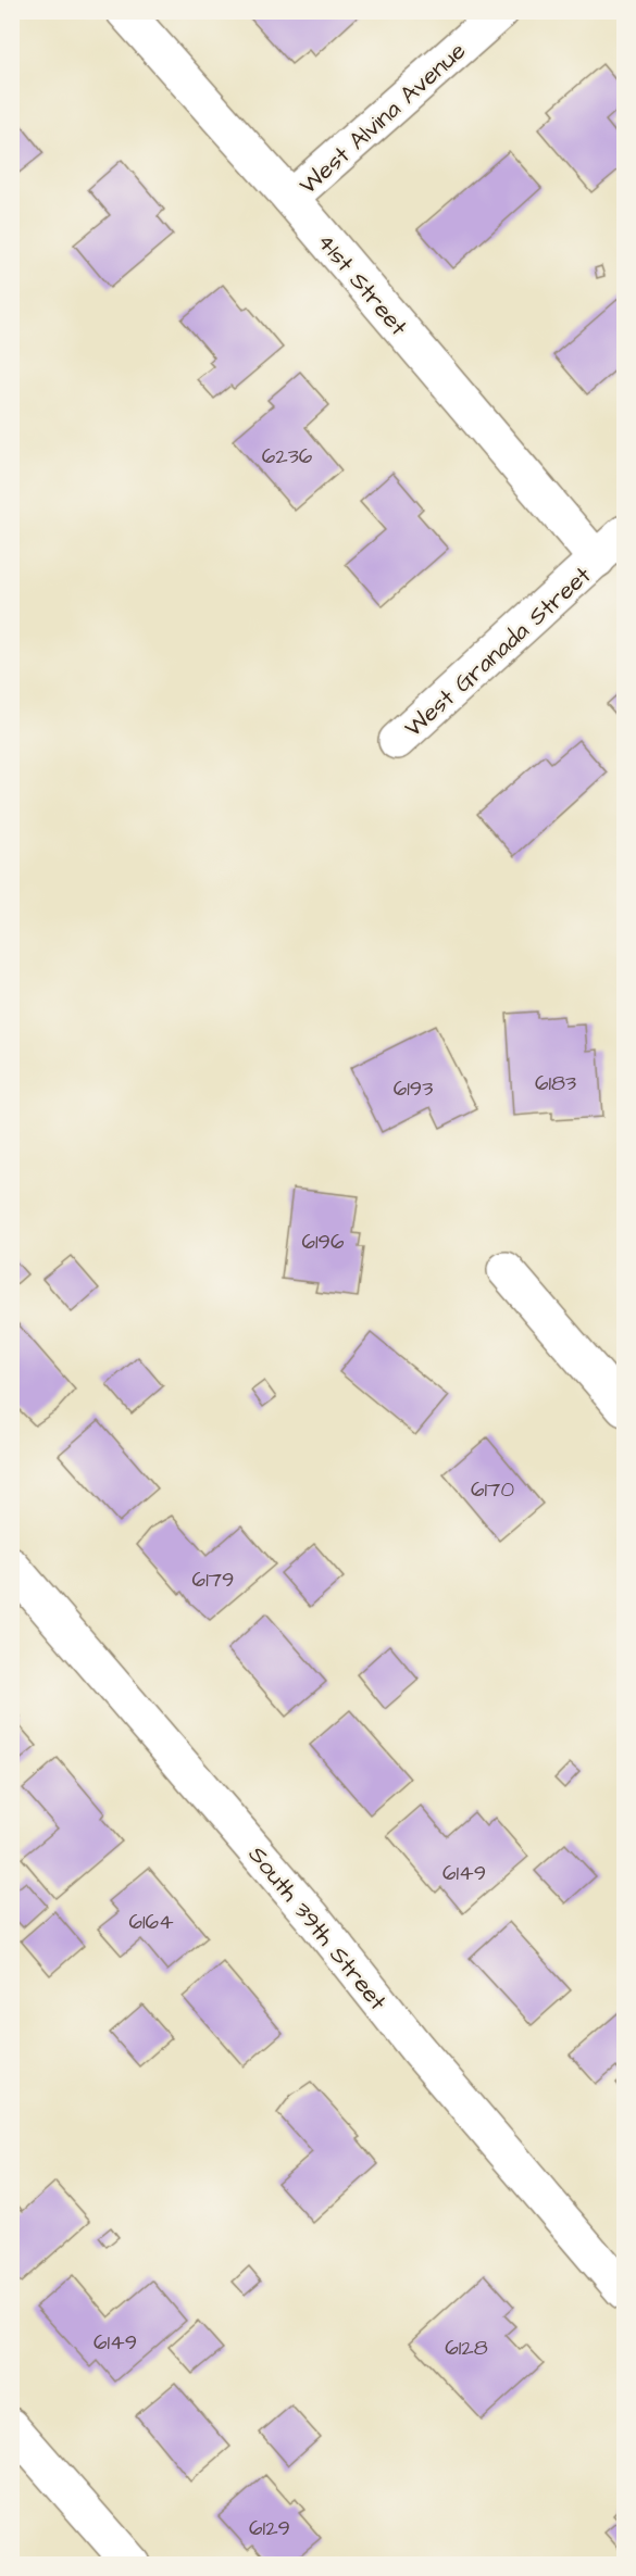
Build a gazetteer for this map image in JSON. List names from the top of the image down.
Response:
{
  "streets": {
    "street": [
      "West Alvina Avenue",
      "41st Street",
      "West Granada Street",
      "South 39th Street"
    ]
  },
  "crossings": [
    ["West Alvina Avenue", "41st Street"],
    ["41st Street", "West Granada Street"]
  ],
  "house_numbers": [
    "6236",
    "6183",
    "6193",
    "6196",
    "6170",
    "6179",
    "6149",
    "6164",
    "6149",
    "6128",
    "6129"
  ]
}
